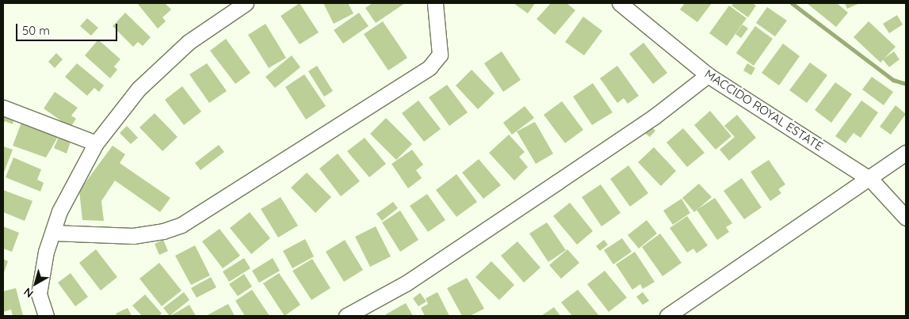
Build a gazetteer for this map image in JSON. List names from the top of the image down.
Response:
{
  "streets": {
    "street": ["MACCIDO ROYAL ESTATE"]
  },
  "scale_bar": "50 m",
  "north": "bottom left"
}
